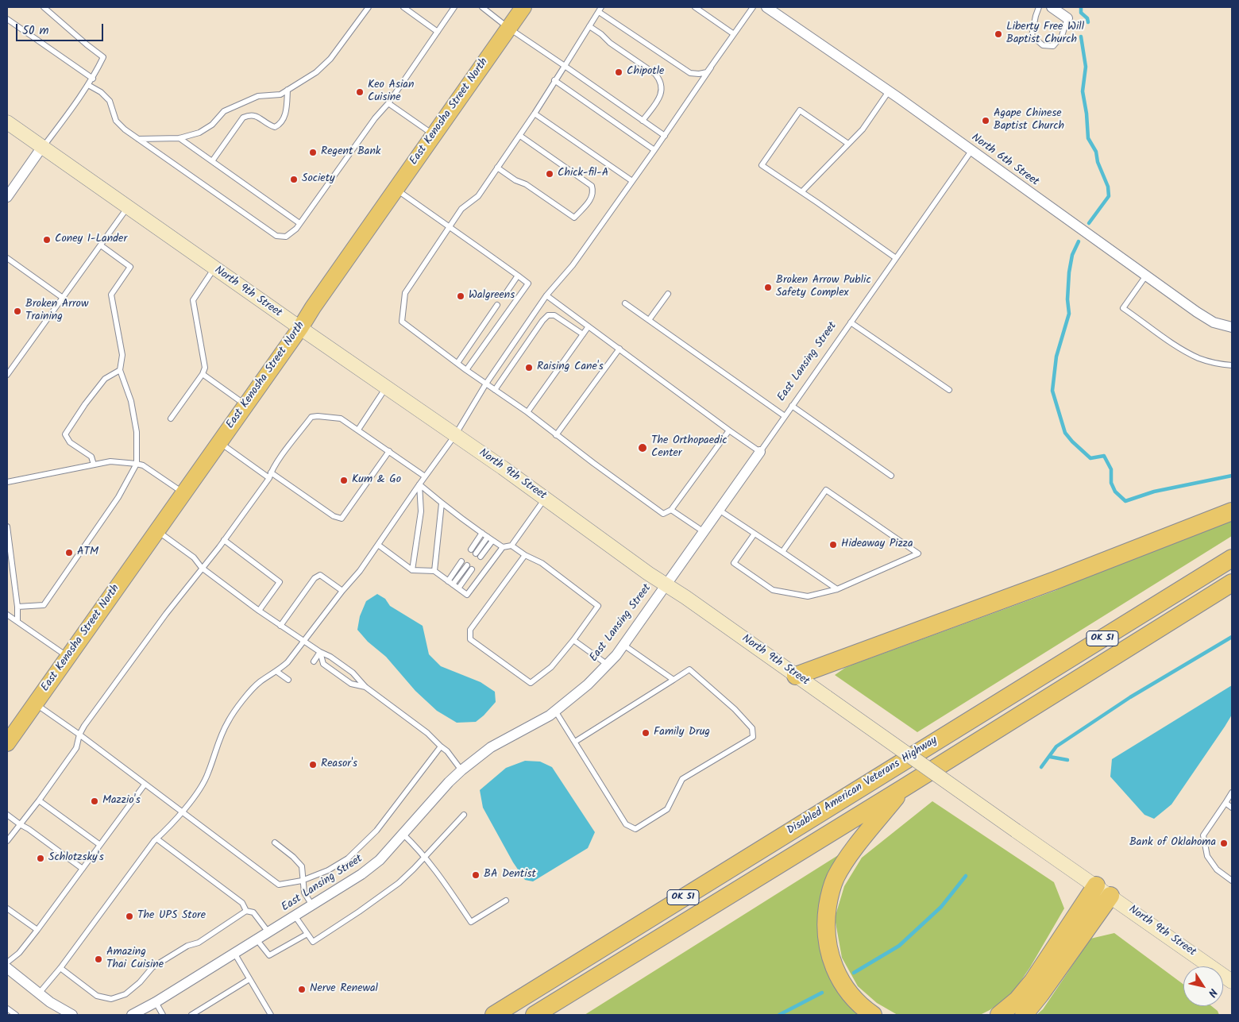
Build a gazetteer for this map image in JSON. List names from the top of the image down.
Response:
{
  "streets": {
    "highway": ["OK 51", "Disabled American Veterans Highway"],
    "main road": ["East Kenosha Street North", "North 9th Street"],
    "street": ["North 6th Street", "East Lansing Street"]
  },
  "crossings": [
    ["East Kenosha Street North", "North 9th Street"],
    ["North 6th Street", "East Lansing Street"],
    ["North 9th Street", "East Lansing Street"]
  ],
  "places": [
    "Liberty Free Will Baptist Church",
    "Chipotle",
    "Keo Asian Cuisine",
    "Agape Chinese Baptist Church",
    "Regent Bank",
    "Chick-fil-A",
    "Society",
    "Coney I-Lander",
    "Broken Arrow Public Safety Complex",
    "Walgreens",
    "Broken Arrow Training",
    "Raising Cane's",
    "The Orthopaedic Center",
    "Kum & Go",
    "Hideaway Pizza",
    "ATM",
    "Family Drug",
    "Reasor's",
    "Mazzio's",
    "Bank of Oklahoma",
    "Schlotzsky's",
    "BA Dentist",
    "The UPS Store",
    "Amazing Thai Cuisine",
    "Nerve Renewal"
  ],
  "scale_bar": "50 m",
  "north": "bottom right"
}
